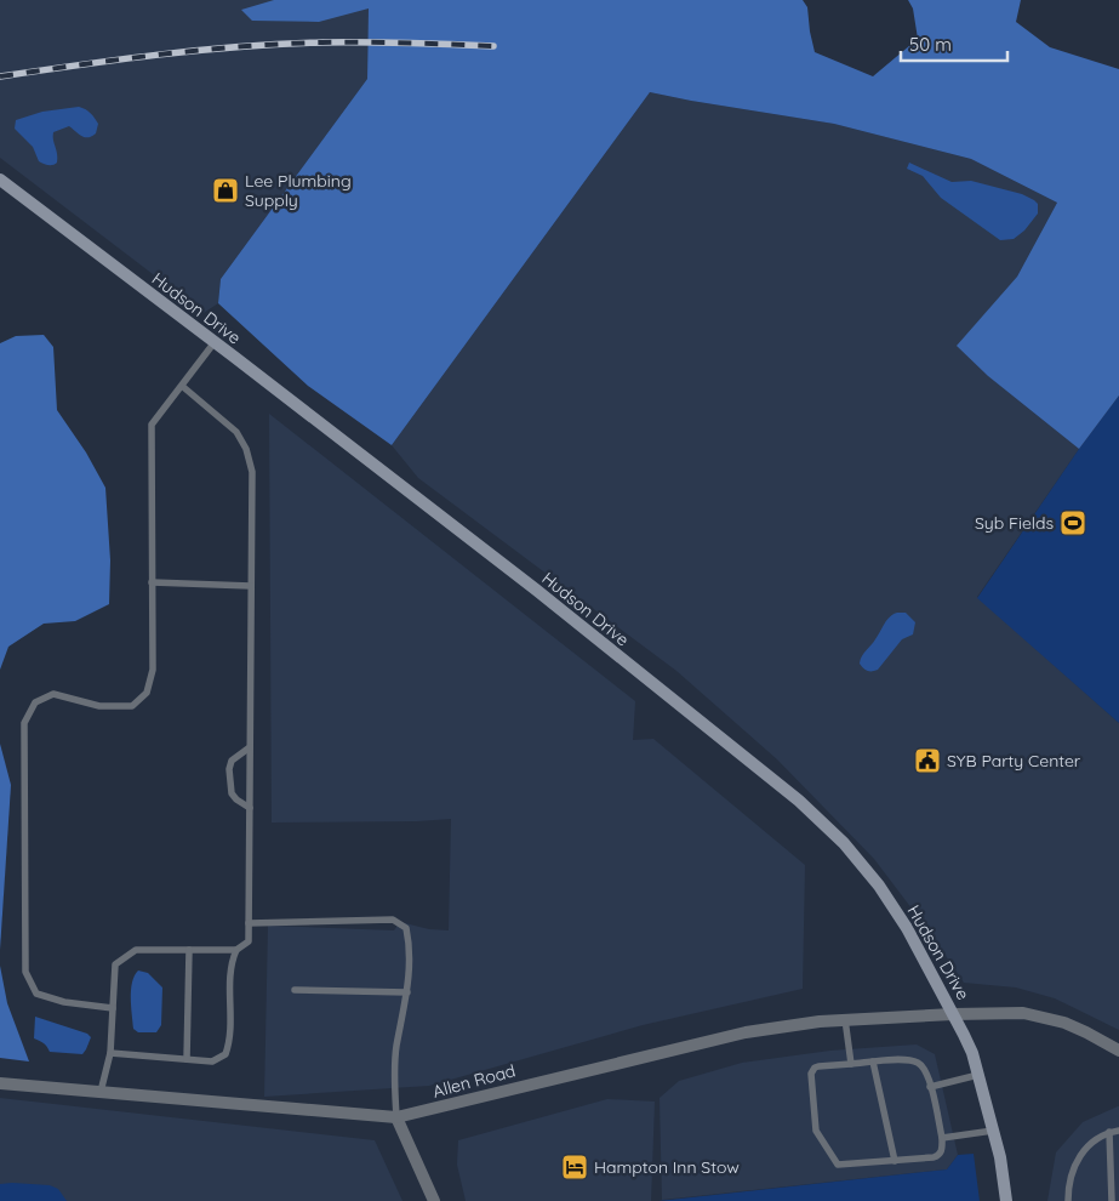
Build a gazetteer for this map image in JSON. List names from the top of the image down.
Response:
{
  "streets": {
    "main road": ["Hudson Drive"],
    "street": ["Allen Road"]
  },
  "crossings": [
    ["Hudson Drive", "Allen Road"]
  ],
  "places": {
    "shop": ["Lee Plumbing Supply"],
    "sports": ["Syb Fields"],
    "public building": ["SYB Party Center"],
    "hotel": ["Hampton Inn Stow"]
  },
  "scale_bar": "50 m"
}
